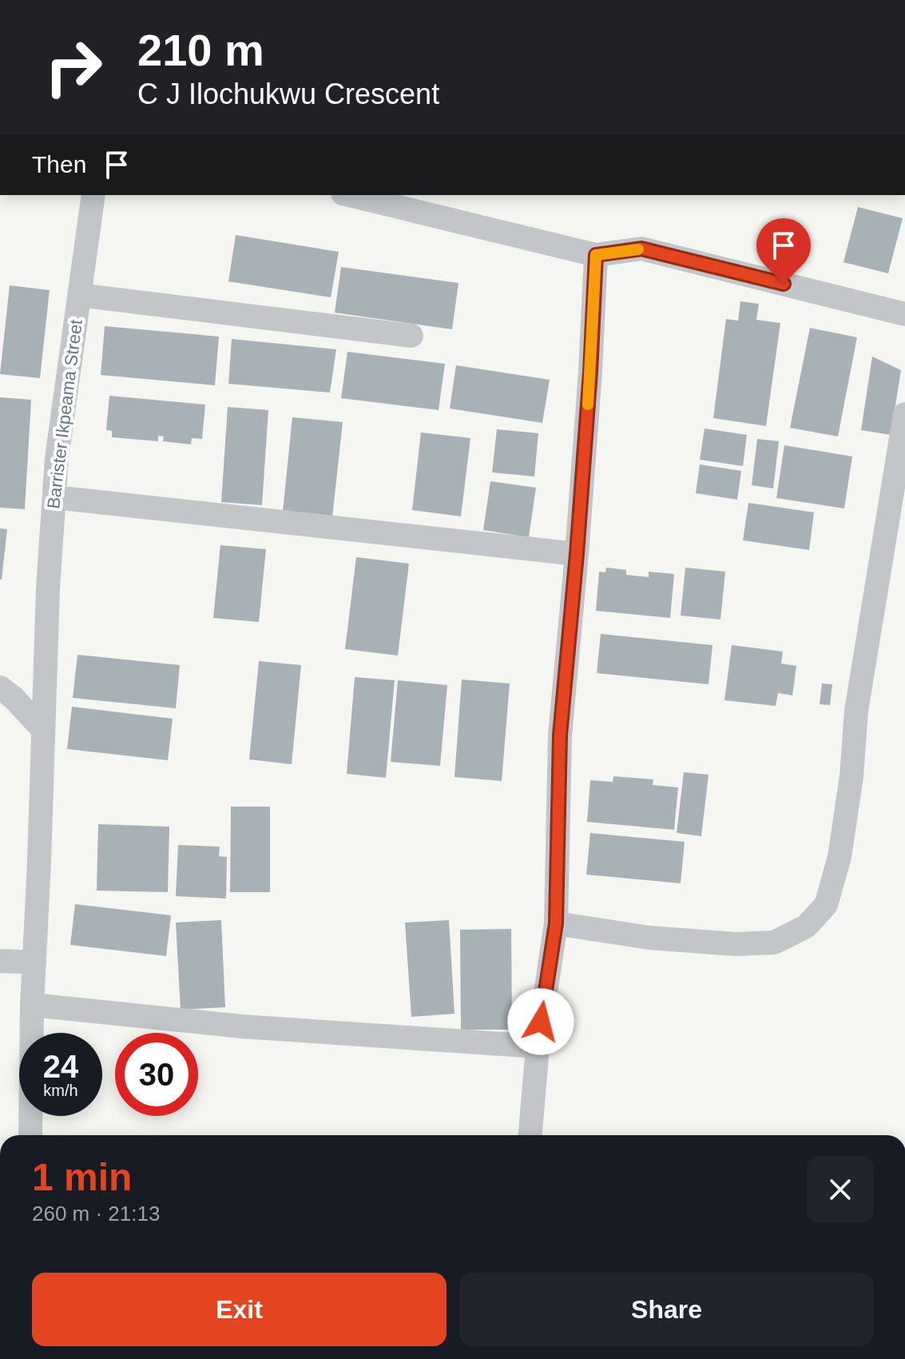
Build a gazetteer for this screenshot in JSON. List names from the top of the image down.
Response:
{
  "streets": {
    "street": ["Barrister Ikpeama Street"]
  },
  "page": {
    "turn": ["210 m", "C J Ilochukwu Crescent"],
    "then": "Then",
    "speed": "24 km/h",
    "limit": "30",
    "heading": ["1 min", "260 m · 21:13"],
    "buttons": ["Exit", "Share"]
  }
}
